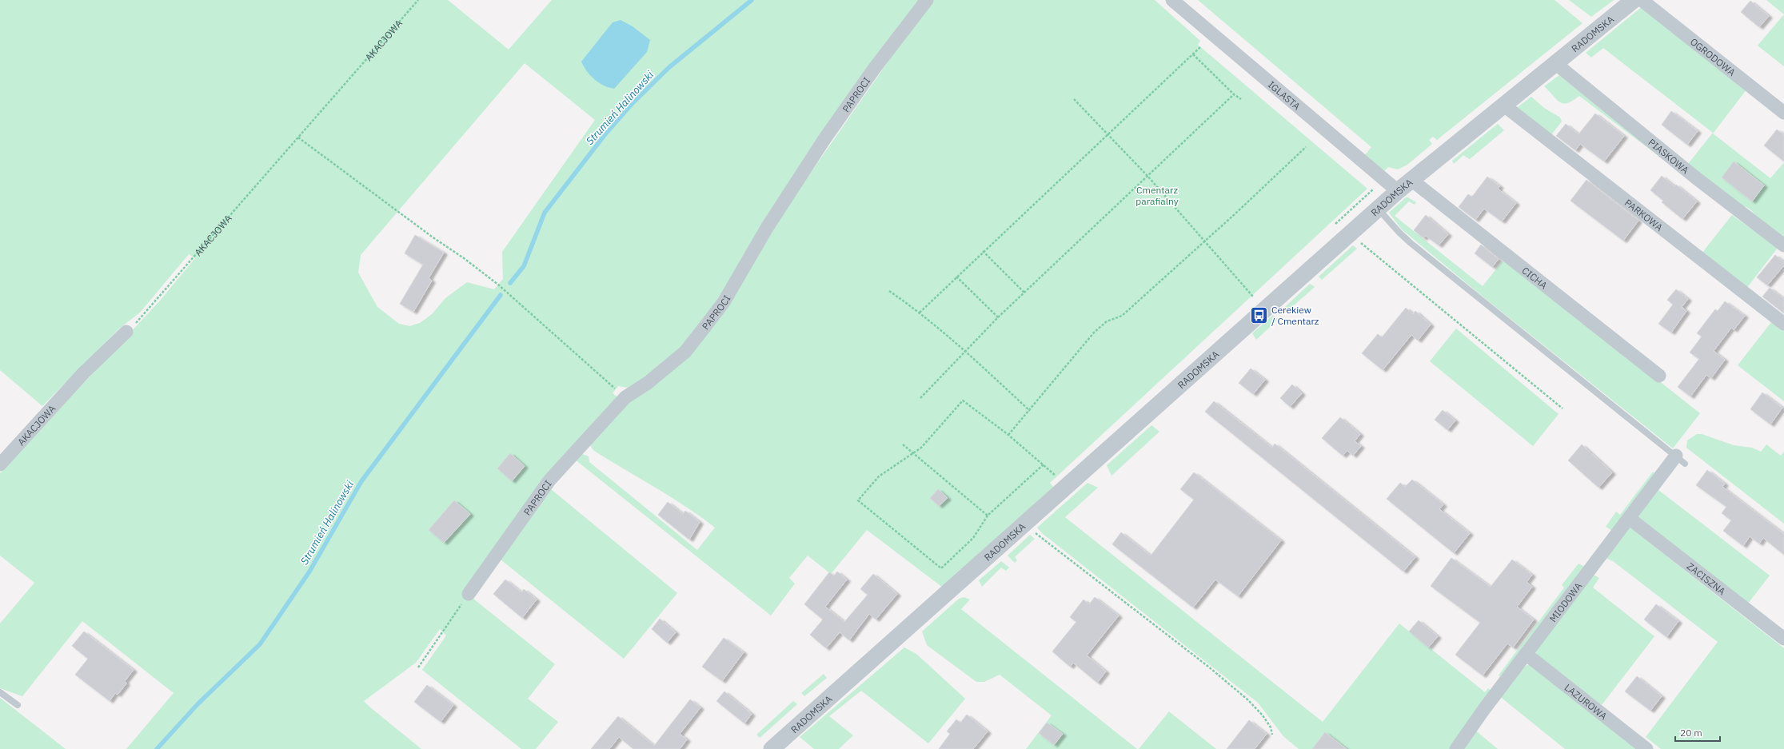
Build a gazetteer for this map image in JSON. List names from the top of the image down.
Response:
{
  "streets": {
    "street": [
      "RADOMSKA",
      "AKACJOWA",
      "OGRODOWA",
      "PAPROCI",
      "IGLASTA",
      "PIASKOWA",
      "PARKOWA",
      "CICHA",
      "ZACISZNA",
      "MIODOWA",
      "LAZUROWA"
    ]
  },
  "crossings": [
    ["RADOMSKA", "IGLASTA"],
    ["RADOMSKA", "PIASKOWA"],
    ["RADOMSKA", "PARKOWA"],
    ["RADOMSKA", "CICHA"],
    ["ZACISZNA", "MIODOWA"],
    ["MIODOWA", "LAZUROWA"]
  ],
  "water": ["Strumień Halinowski"],
  "parks": ["Cmentarz parafialny"],
  "places": {
    "bus stop": ["Cerekiew / Cmentarz"]
  },
  "scale_bar": "20 m"
}
